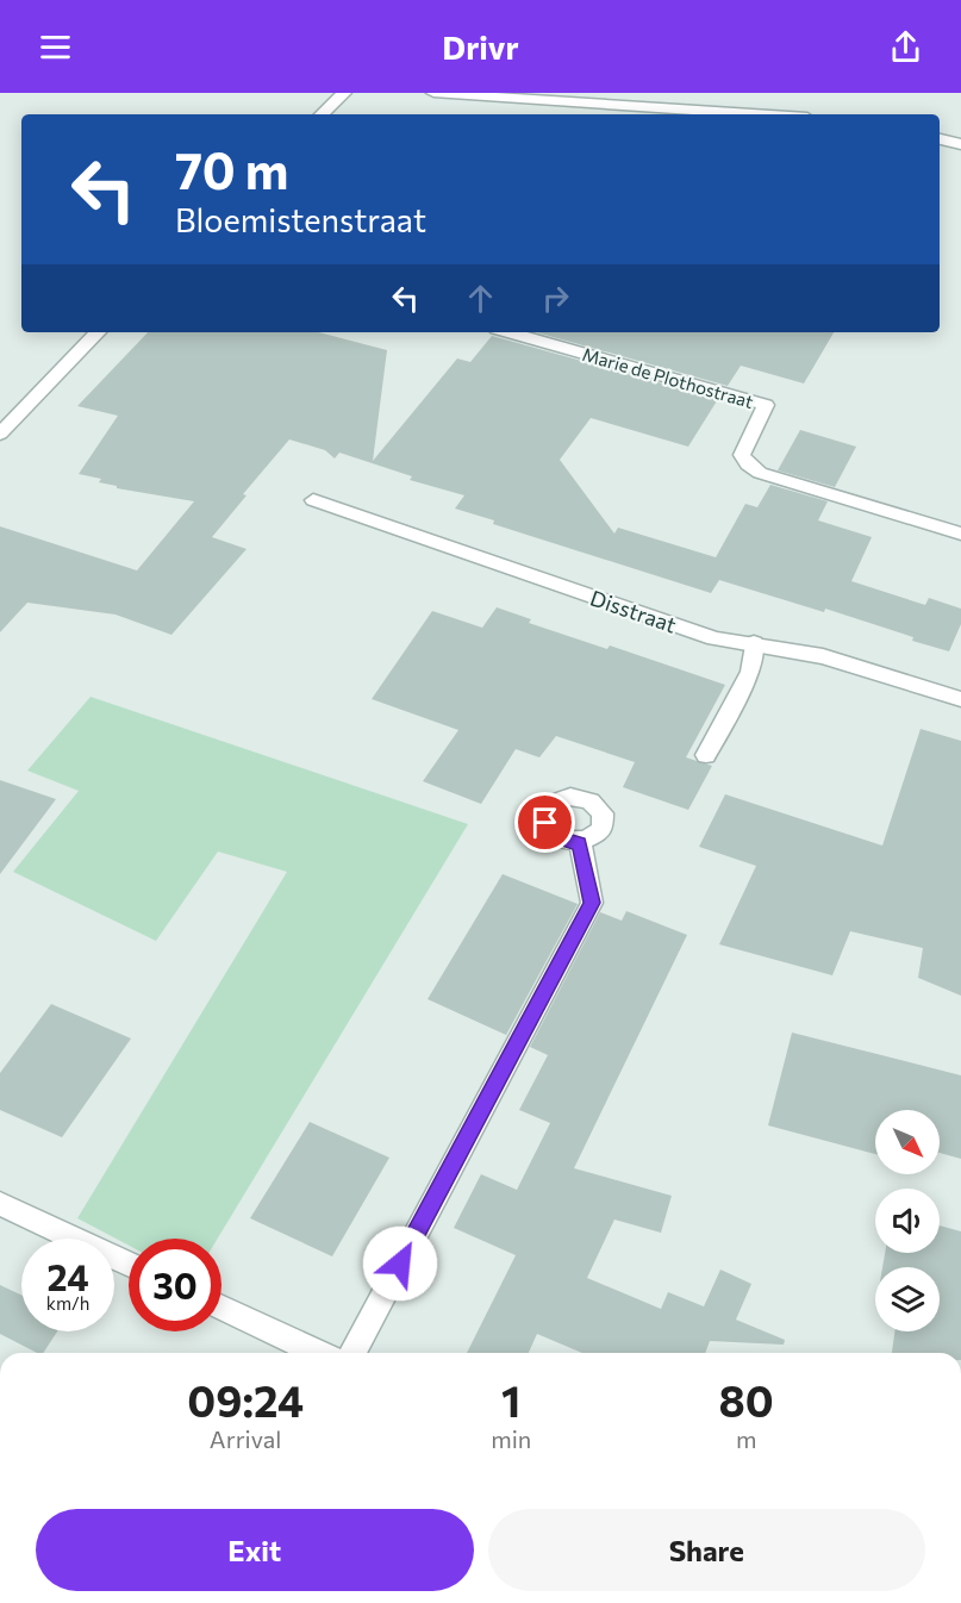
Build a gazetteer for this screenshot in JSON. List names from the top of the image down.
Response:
{
  "streets": {
    "street": ["Marie de Plothostraat", "Disstraat"]
  },
  "north": "bottom right",
  "page": {
    "header": "Drivr",
    "turn": ["70 m", "Bloemistenstraat"],
    "speed": "24 km/h",
    "limit": "30",
    "eta": [
      "09:24",
      "Arrival",
      "1",
      "min",
      "80",
      "m"
    ],
    "buttons": ["Exit", "Share"]
  }
}
